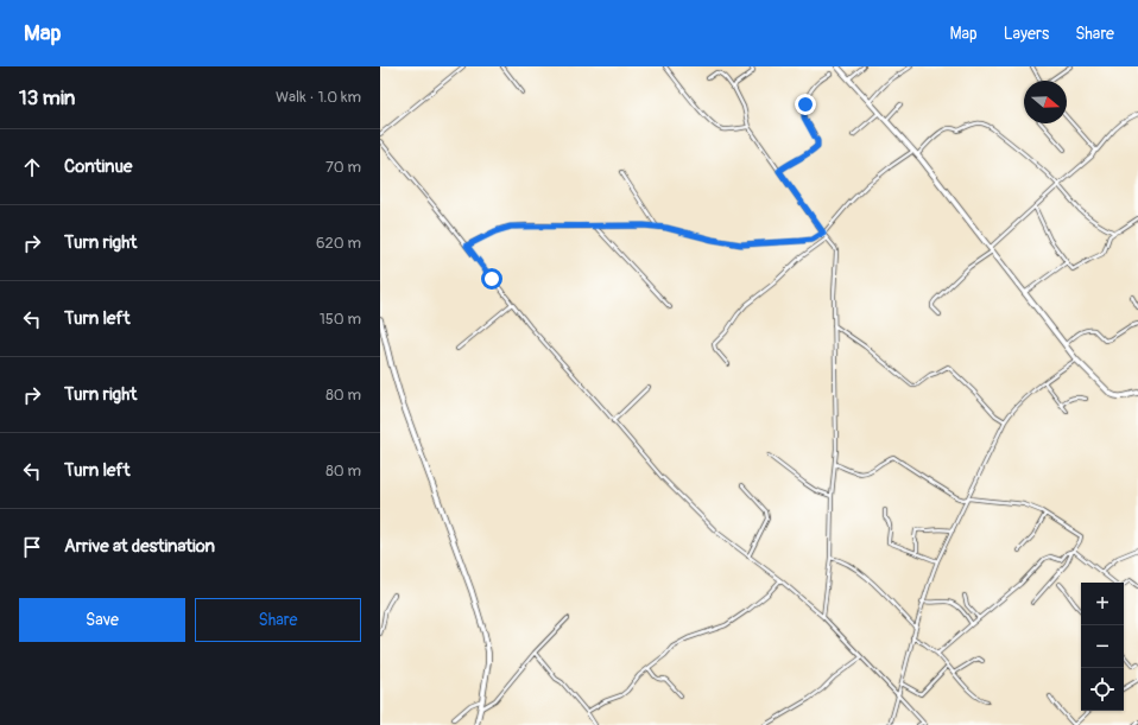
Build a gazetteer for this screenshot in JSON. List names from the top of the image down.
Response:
{
  "north": "right",
  "page": {
    "header": "Map",
    "nav": ["Map", "Layers", "Share"],
    "heading": ["13 min", "Walk · 1.0 km"],
    "list": [
      ["Continue", "70 m"],
      ["Turn right", "620 m"],
      ["Turn left", "150 m"],
      ["Turn right", "80 m"],
      ["Turn left", "80 m"],
      "Arrive at destination"
    ],
    "map_buttons": ["+", "−"],
    "buttons": ["Save", "Share"]
  }
}
